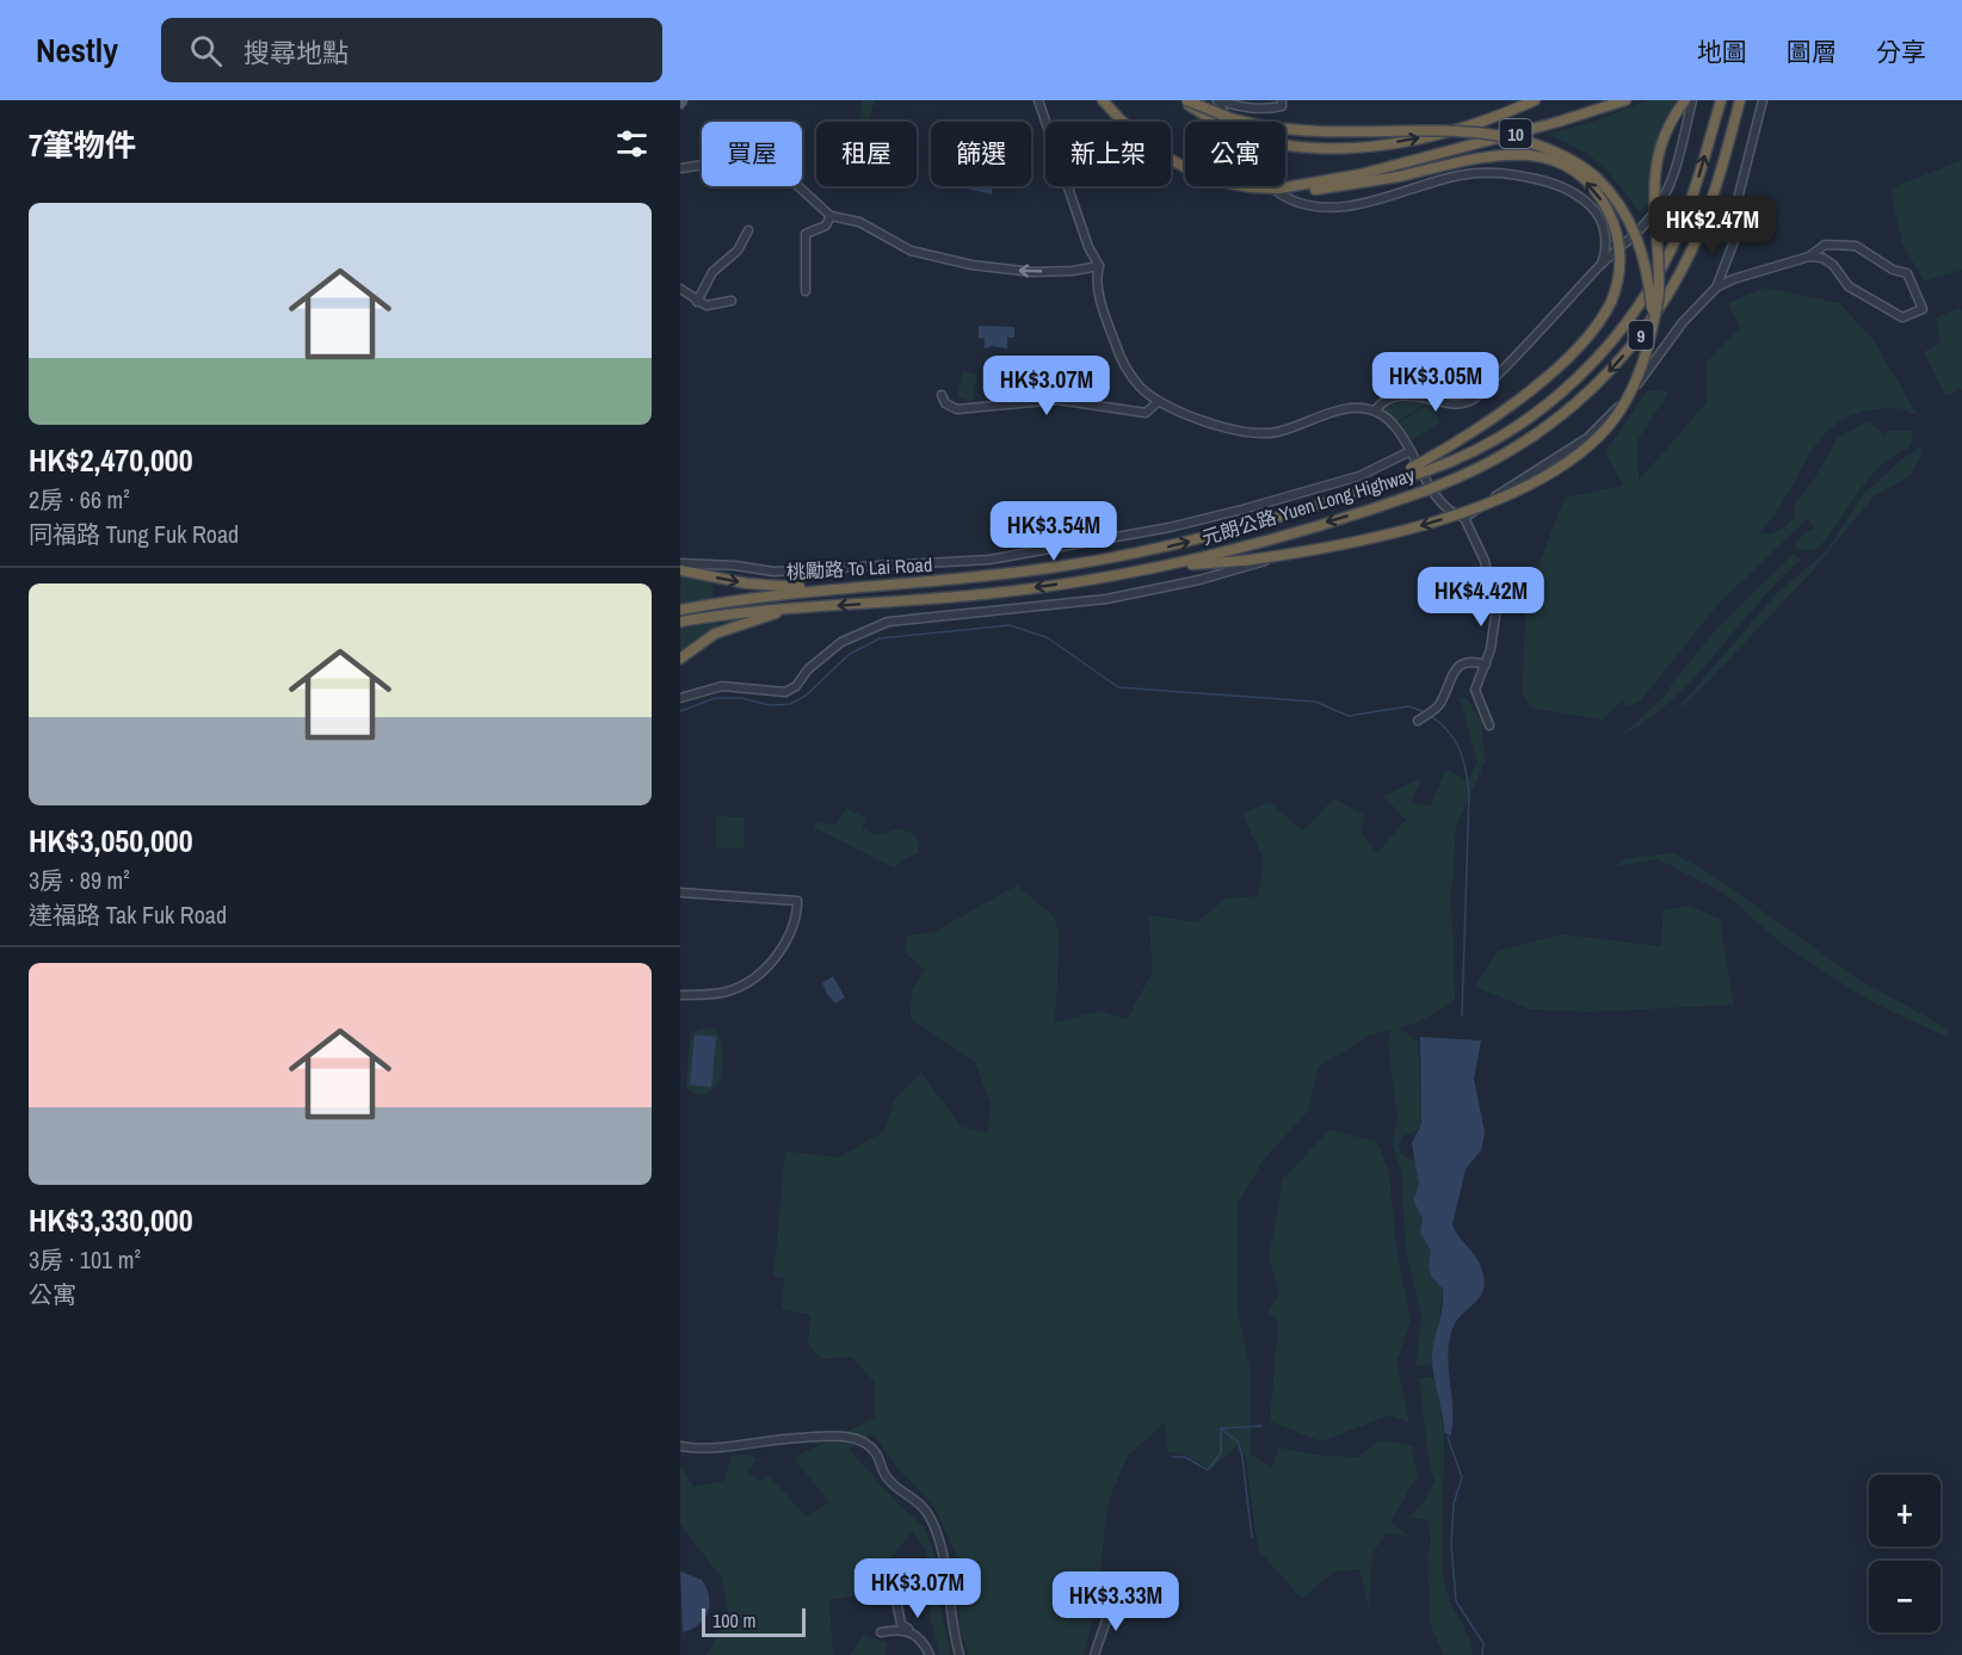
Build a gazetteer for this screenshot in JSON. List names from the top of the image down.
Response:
{
  "streets": {
    "highway": ["10", "9", "元朗公路 Yuen Long Highway"],
    "street": ["桃勵路 To Lai Road"]
  },
  "crossings": [
    ["9", "元朗公路 Yuen Long Highway"]
  ],
  "scale_bar": "100 m",
  "page": {
    "header": "Nestly",
    "search": "搜尋地點",
    "nav": ["地圖", "圖層", "分享"],
    "heading": "7筆物件",
    "chip": [
      "買屋",
      "租屋",
      "篩選",
      "新上架",
      "公寓"
    ],
    "list": [
      {
        "name": "HK$2,470,000",
        "note": "2房 · 66 m² · 同福路 Tung Fuk Road"
      },
      {
        "name": "HK$3,050,000",
        "note": "3房 · 89 m² · 達福路 Tak Fuk Road"
      },
      {
        "name": "HK$3,330,000",
        "note": "3房 · 101 m² · 公寓"
      }
    ],
    "price": [
      "HK$2.47M",
      "HK$3.05M",
      "HK$3.07M",
      "HK$3.54M",
      "HK$4.42M",
      "HK$3.07M",
      "HK$3.33M"
    ],
    "map_buttons": ["+", "−"],
    "scale": "100 m"
  }
}
